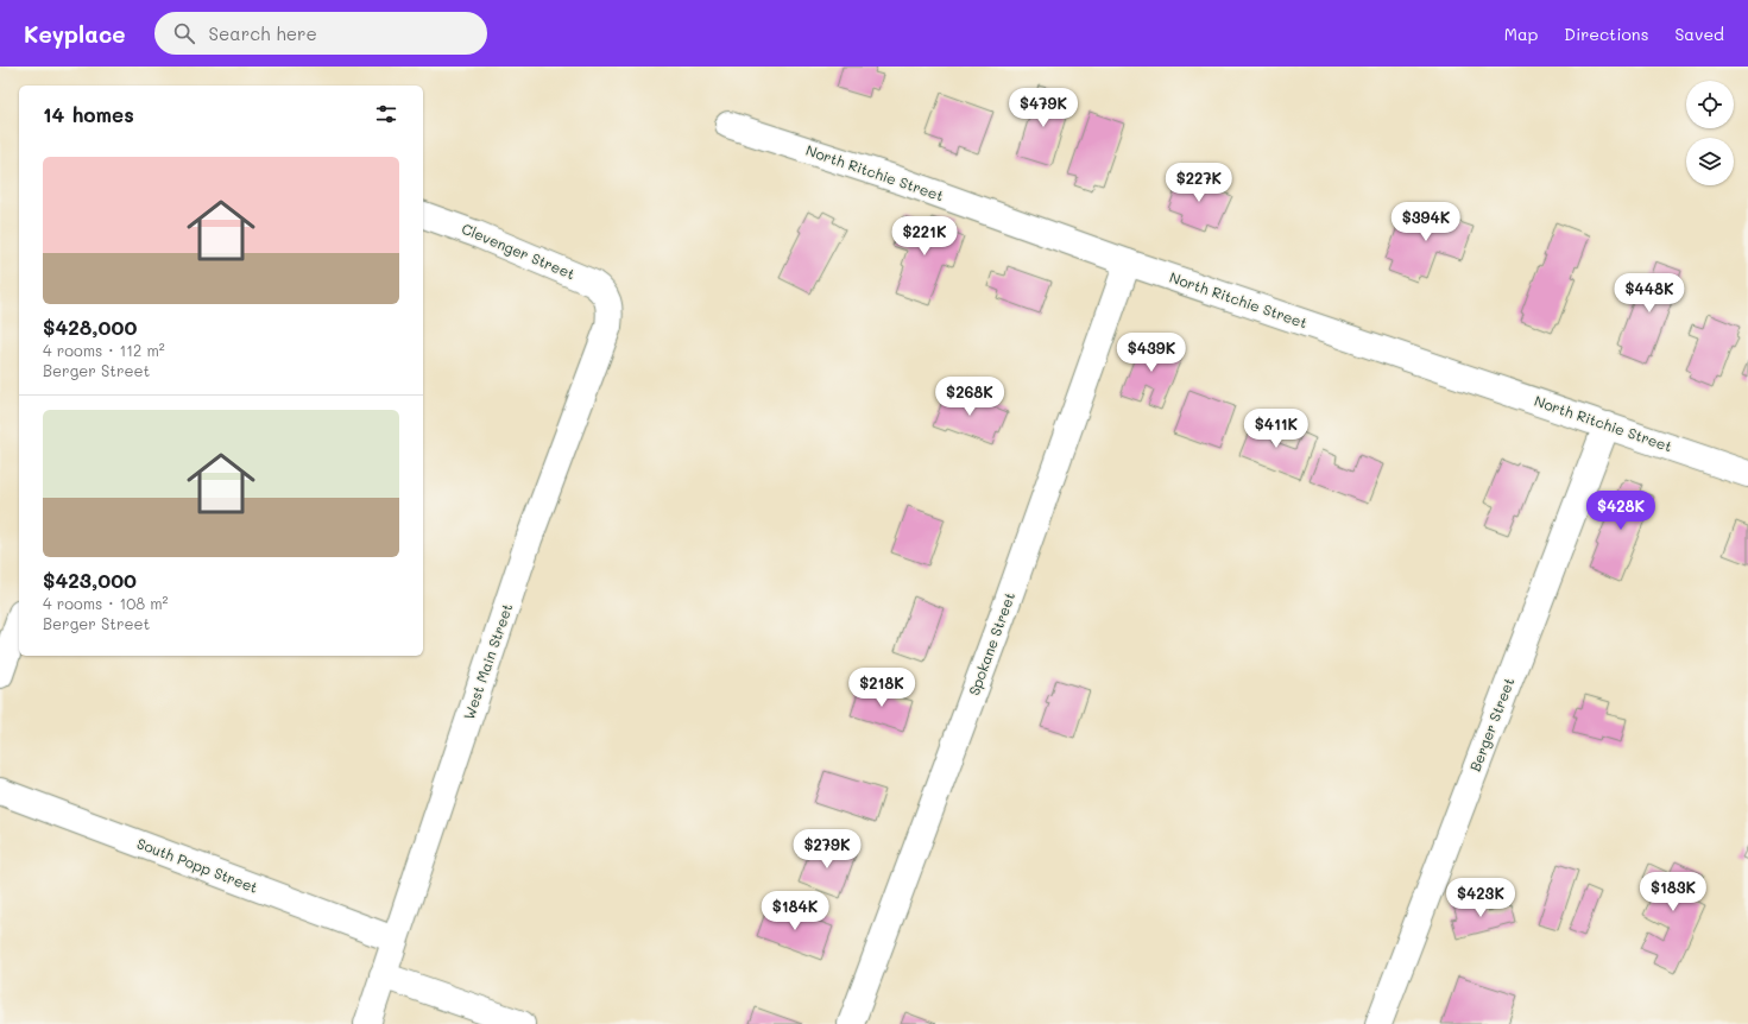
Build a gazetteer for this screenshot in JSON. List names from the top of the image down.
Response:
{
  "streets": {
    "street": [
      "North Ritchie Street",
      "Clevenger Street",
      "Spokane Street",
      "West Main Street",
      "Berger Street",
      "South Popp Street"
    ]
  },
  "crossings": [
    ["North Ritchie Street", "Spokane Street"],
    ["North Ritchie Street", "Berger Street"],
    ["Clevenger Street", "West Main Street"],
    ["West Main Street", "South Popp Street"]
  ],
  "page": {
    "header": "Keyplace",
    "search": "Search here",
    "nav": ["Map", "Directions", "Saved"],
    "heading": "14 homes",
    "price": [
      "$479K",
      "$227K",
      "$394K",
      "$221K",
      "$448K",
      "$439K",
      "$268K",
      "$411K",
      "$428K",
      "$218K",
      "$279K",
      "$183K",
      "$423K",
      "$184K"
    ],
    "list": [
      {
        "name": "$428,000",
        "note": "4 rooms · 112 m² · Berger Street"
      },
      {
        "name": "$423,000",
        "note": "4 rooms · 108 m² · Berger Street"
      }
    ]
  }
}
